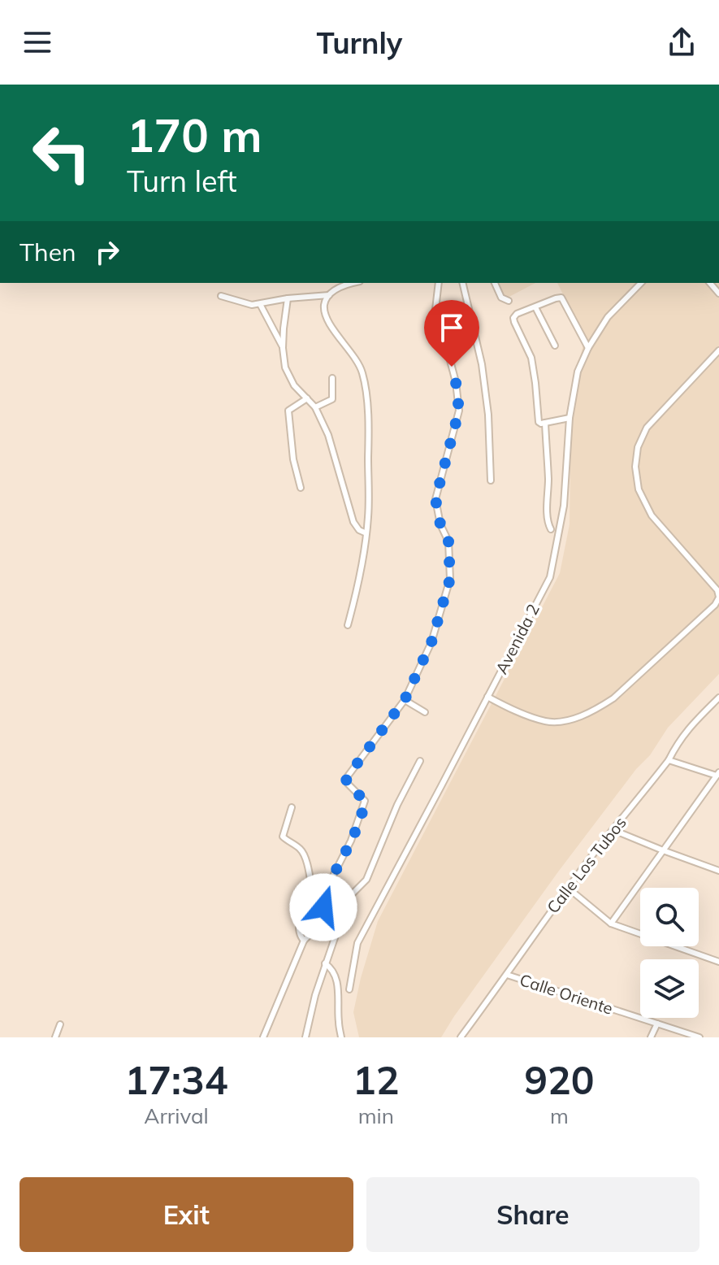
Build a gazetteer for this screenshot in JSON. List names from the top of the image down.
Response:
{
  "streets": {
    "street": ["Avenida 2", "Calle Los Tubos", "Calle Oriente"]
  },
  "crossings": [
    ["Calle Los Tubos", "Calle Oriente"]
  ],
  "page": {
    "header": "Turnly",
    "turn": ["170 m", "Turn left"],
    "then": "Then",
    "eta": [
      "17:34",
      "Arrival",
      "12",
      "min",
      "920",
      "m"
    ],
    "buttons": ["Exit", "Share"]
  }
}
